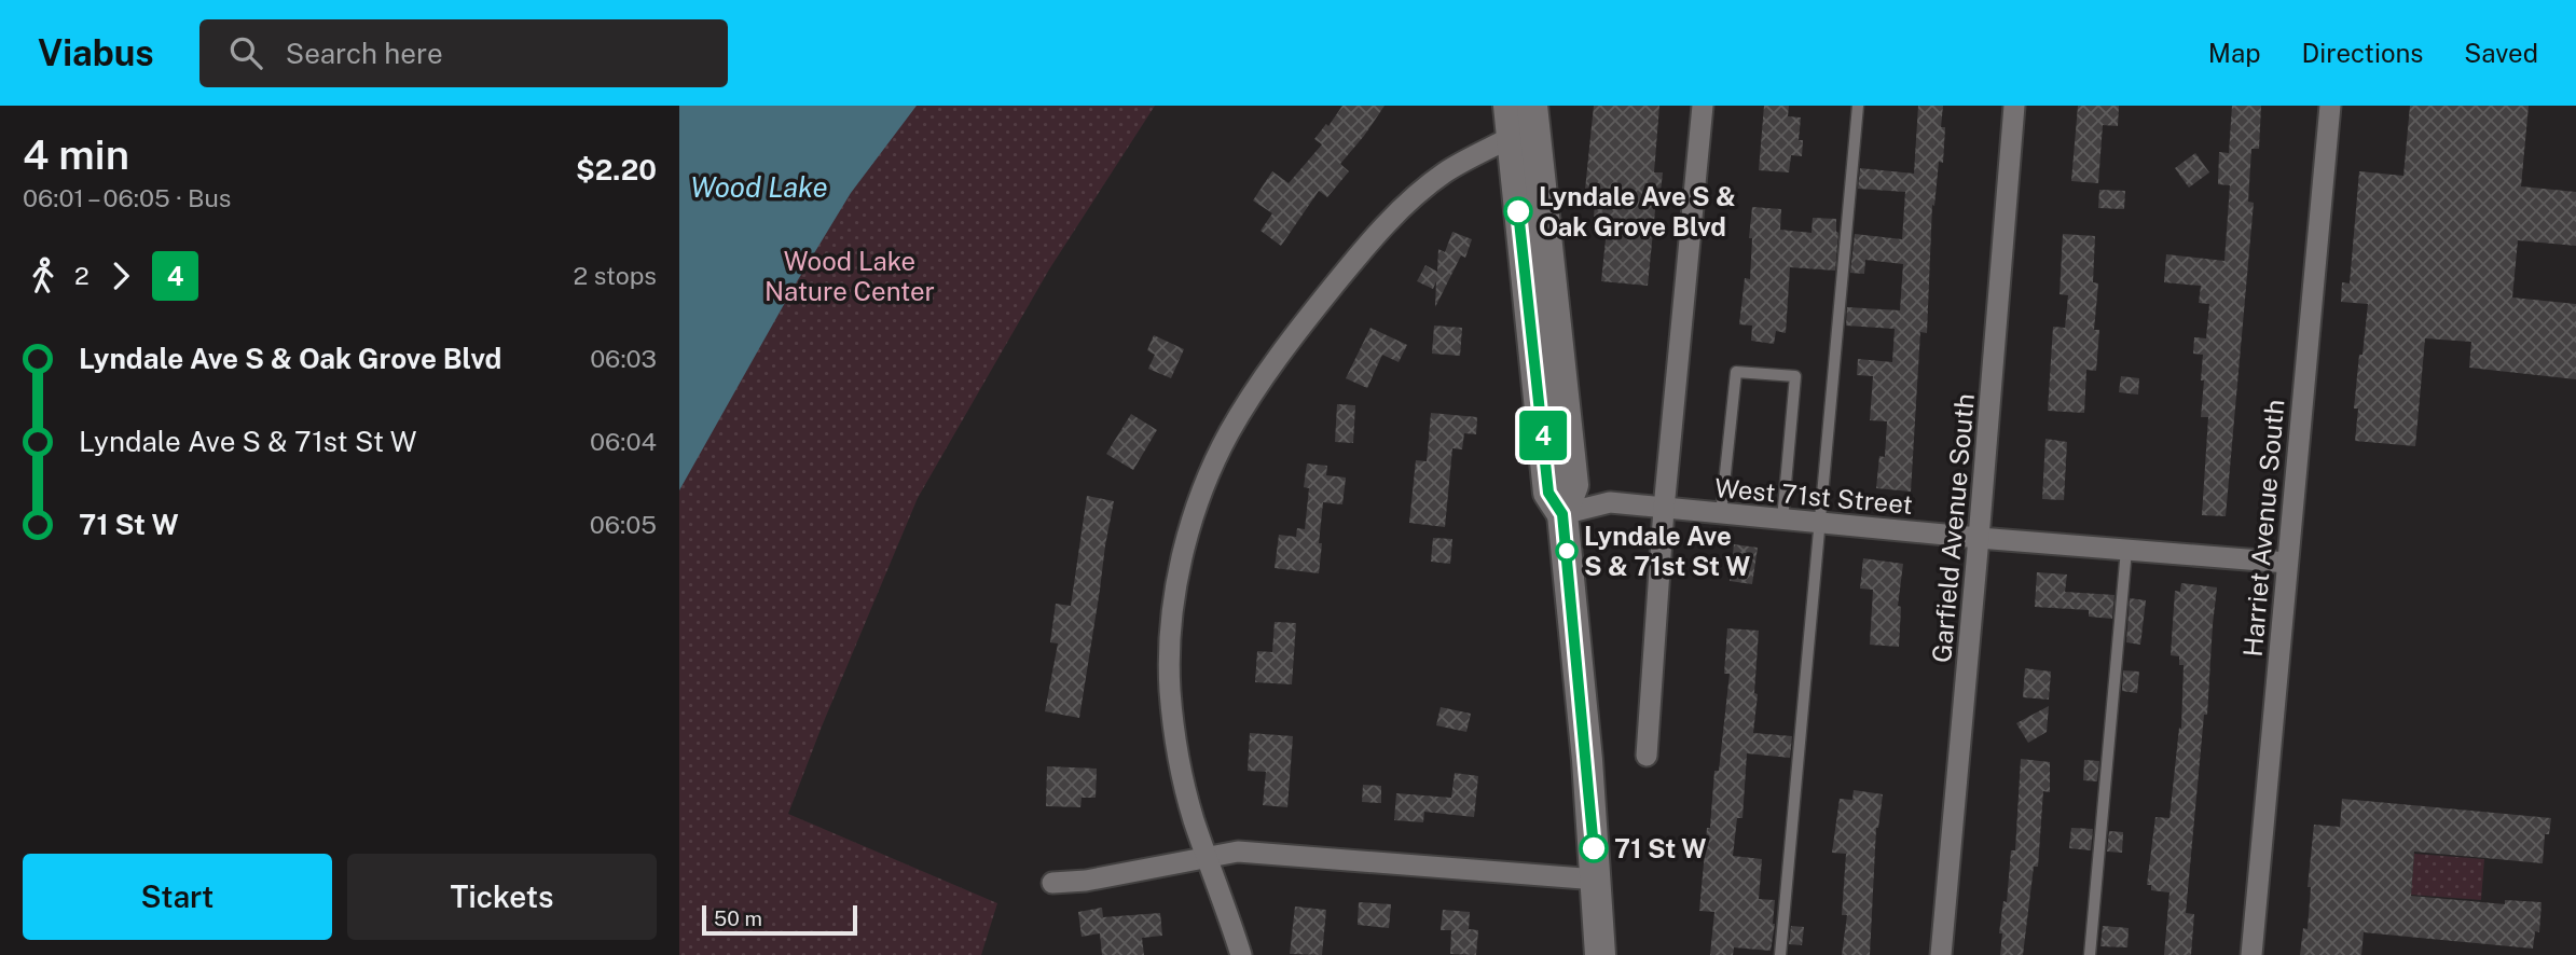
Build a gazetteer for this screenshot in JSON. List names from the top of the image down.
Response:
{
  "streets": {
    "street": ["West 71st Street", "Garfield Avenue South", "Harriet Avenue South"]
  },
  "crossings": [
    ["West 71st Street", "Garfield Avenue South"],
    ["West 71st Street", "Harriet Avenue South"]
  ],
  "water": ["Wood Lake"],
  "parks": ["Wood Lake Nature Center"],
  "places": ["Lyndale Ave S & Oak Grove Blvd", "Lyndale Ave S & 71st St W", "71 St W"],
  "lines": ["bus line 4"],
  "scale_bar": "50 m",
  "page": {
    "header": "Viabus",
    "search": "Search here",
    "nav": ["Map", "Directions", "Saved"],
    "heading": ["4 min", "06:01 – 06:05 · Bus", "$2.20"],
    "on_map": "4",
    "legs": ["2", "4", "2 stops"],
    "list": [
      {
        "name": "Lyndale Ave S & Oak Grove Blvd",
        "value": "06:03"
      },
      {
        "name": "Lyndale Ave S & 71st St W",
        "value": "06:04"
      },
      {
        "name": "71 St W",
        "value": "06:05"
      }
    ],
    "buttons": ["Start", "Tickets"],
    "scale": "50 m"
  }
}
